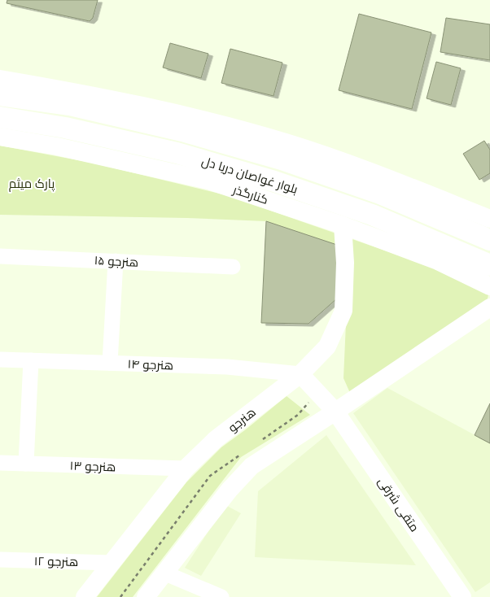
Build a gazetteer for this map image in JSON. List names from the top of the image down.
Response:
{
  "streets": {
    "main road": ["بلوار غواصان دریا دل"],
    "street": [
      "کنارگذر",
      "هنرجو ۱۵",
      "هنرجو ۱۴",
      "هنرجو",
      "هنرجو ۱۳",
      "متقی شرقی",
      "هنرجو ۱۲"
    ]
  },
  "crossings": [
    ["کنارگذر", "هنرجو"],
    ["هنرجو ۱۴", "هنرجو"],
    ["هنرجو ۱۴", "متقی شرقی"],
    ["هنرجو", "هنرجو ۱۳"],
    ["هنرجو", "متقی شرقی"],
    ["هنرجو", "هنرجو ۱۲"]
  ],
  "parks": ["پارک میثم"]
}
